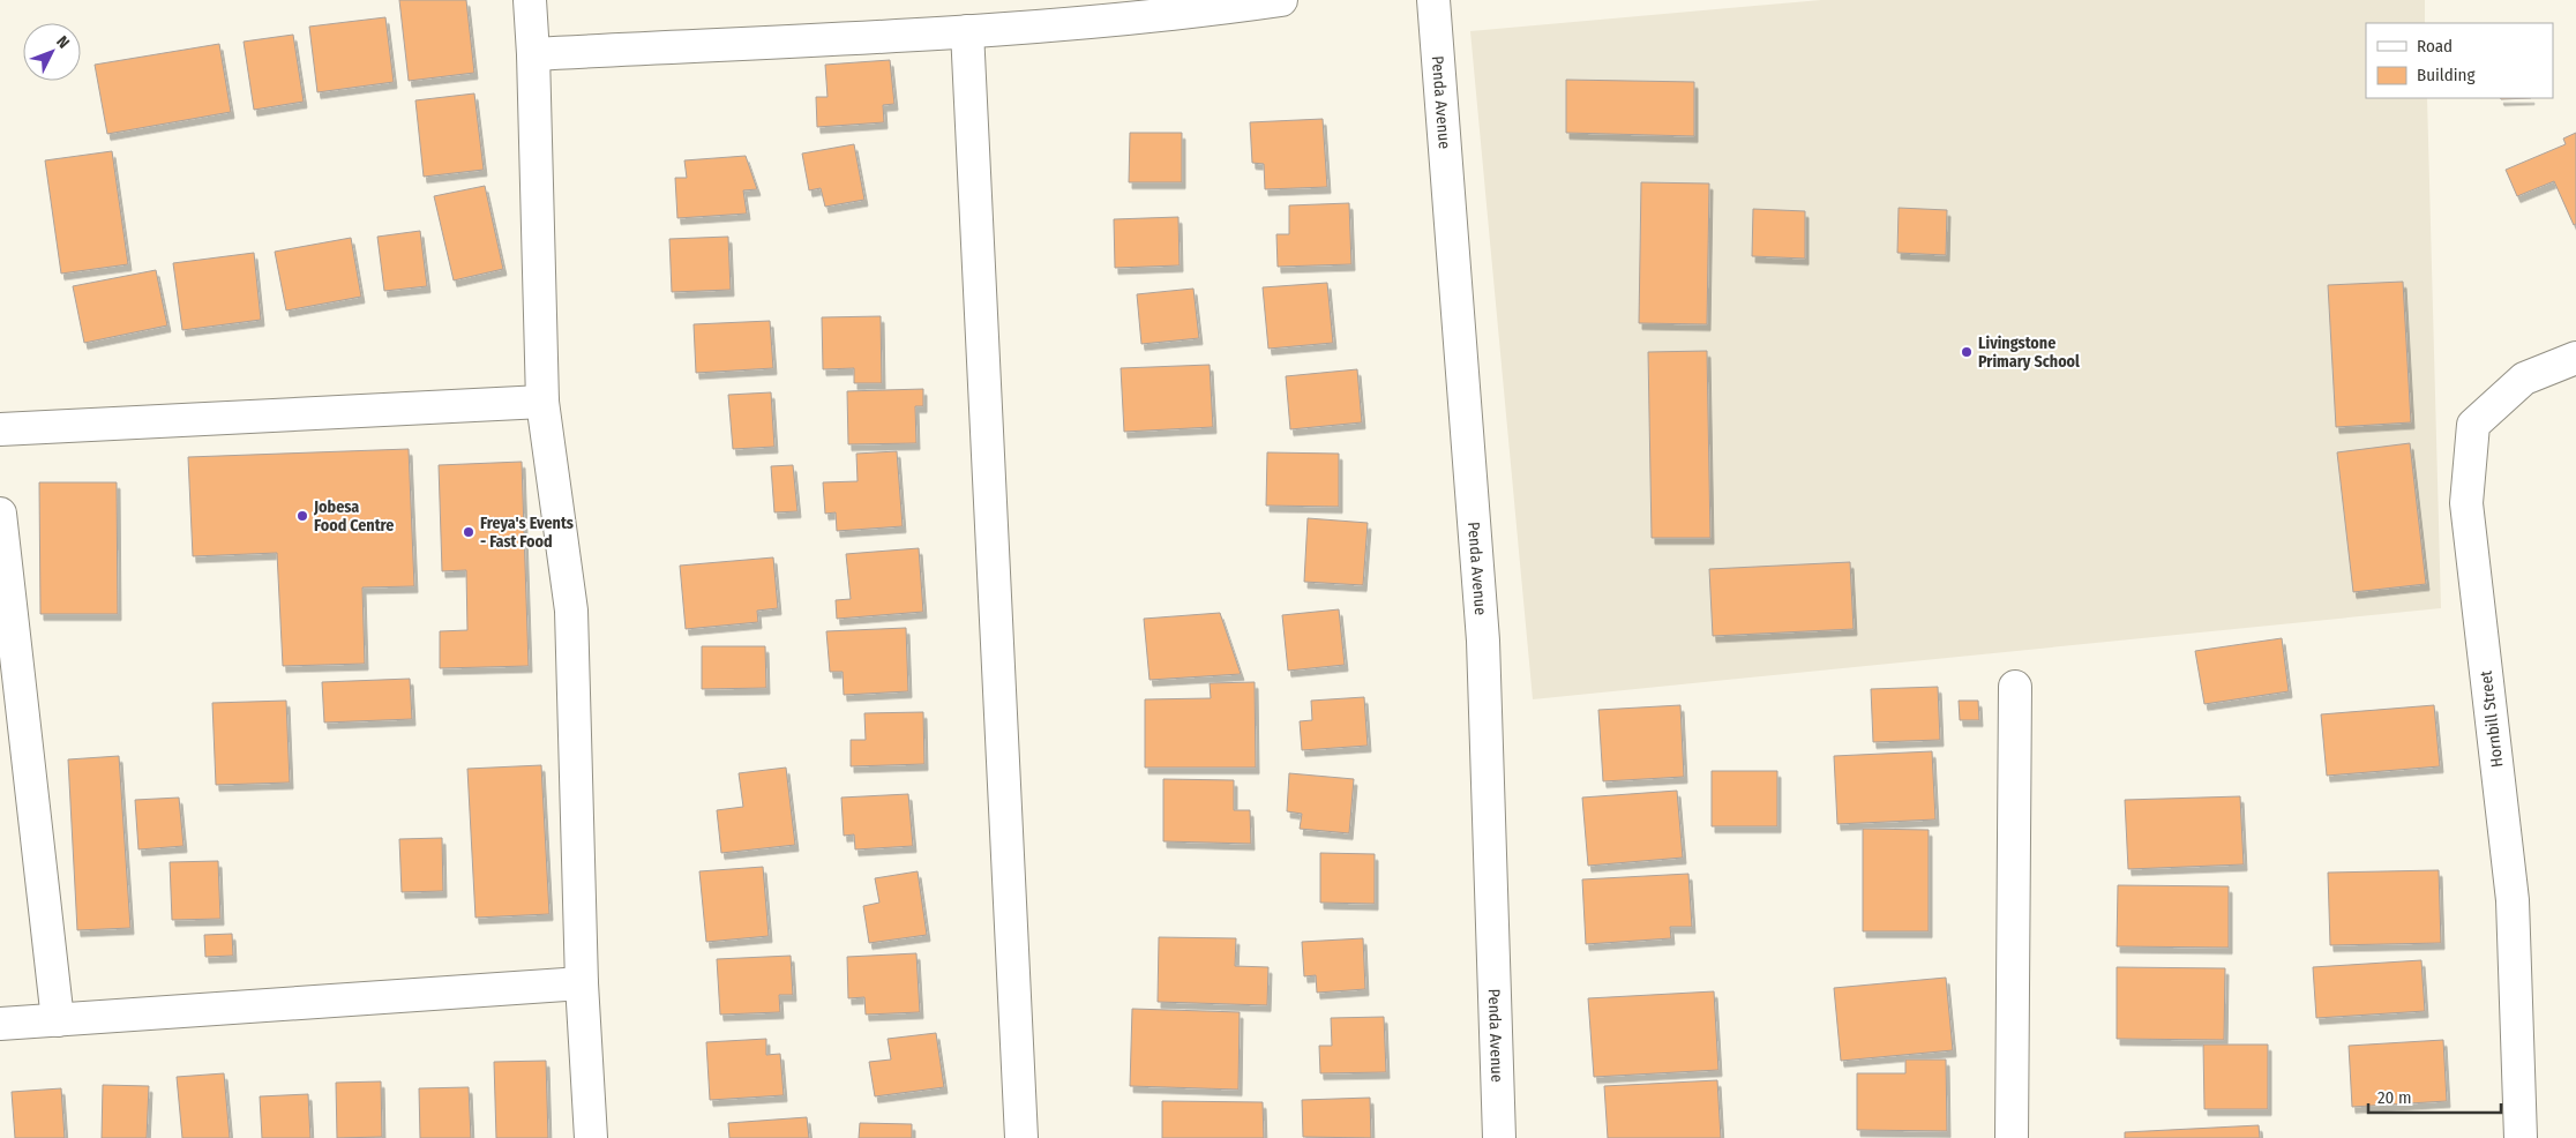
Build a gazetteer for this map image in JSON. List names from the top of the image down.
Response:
{
  "streets": {
    "street": ["Penda Avenue", "Hornbill Street"]
  },
  "places": ["Livingstone Primary School", "Jobesa Food Centre", "Freya's Events - Fast Food"],
  "legend": ["Road", "Building"],
  "scale_bar": "20 m",
  "north": "top right"
}
